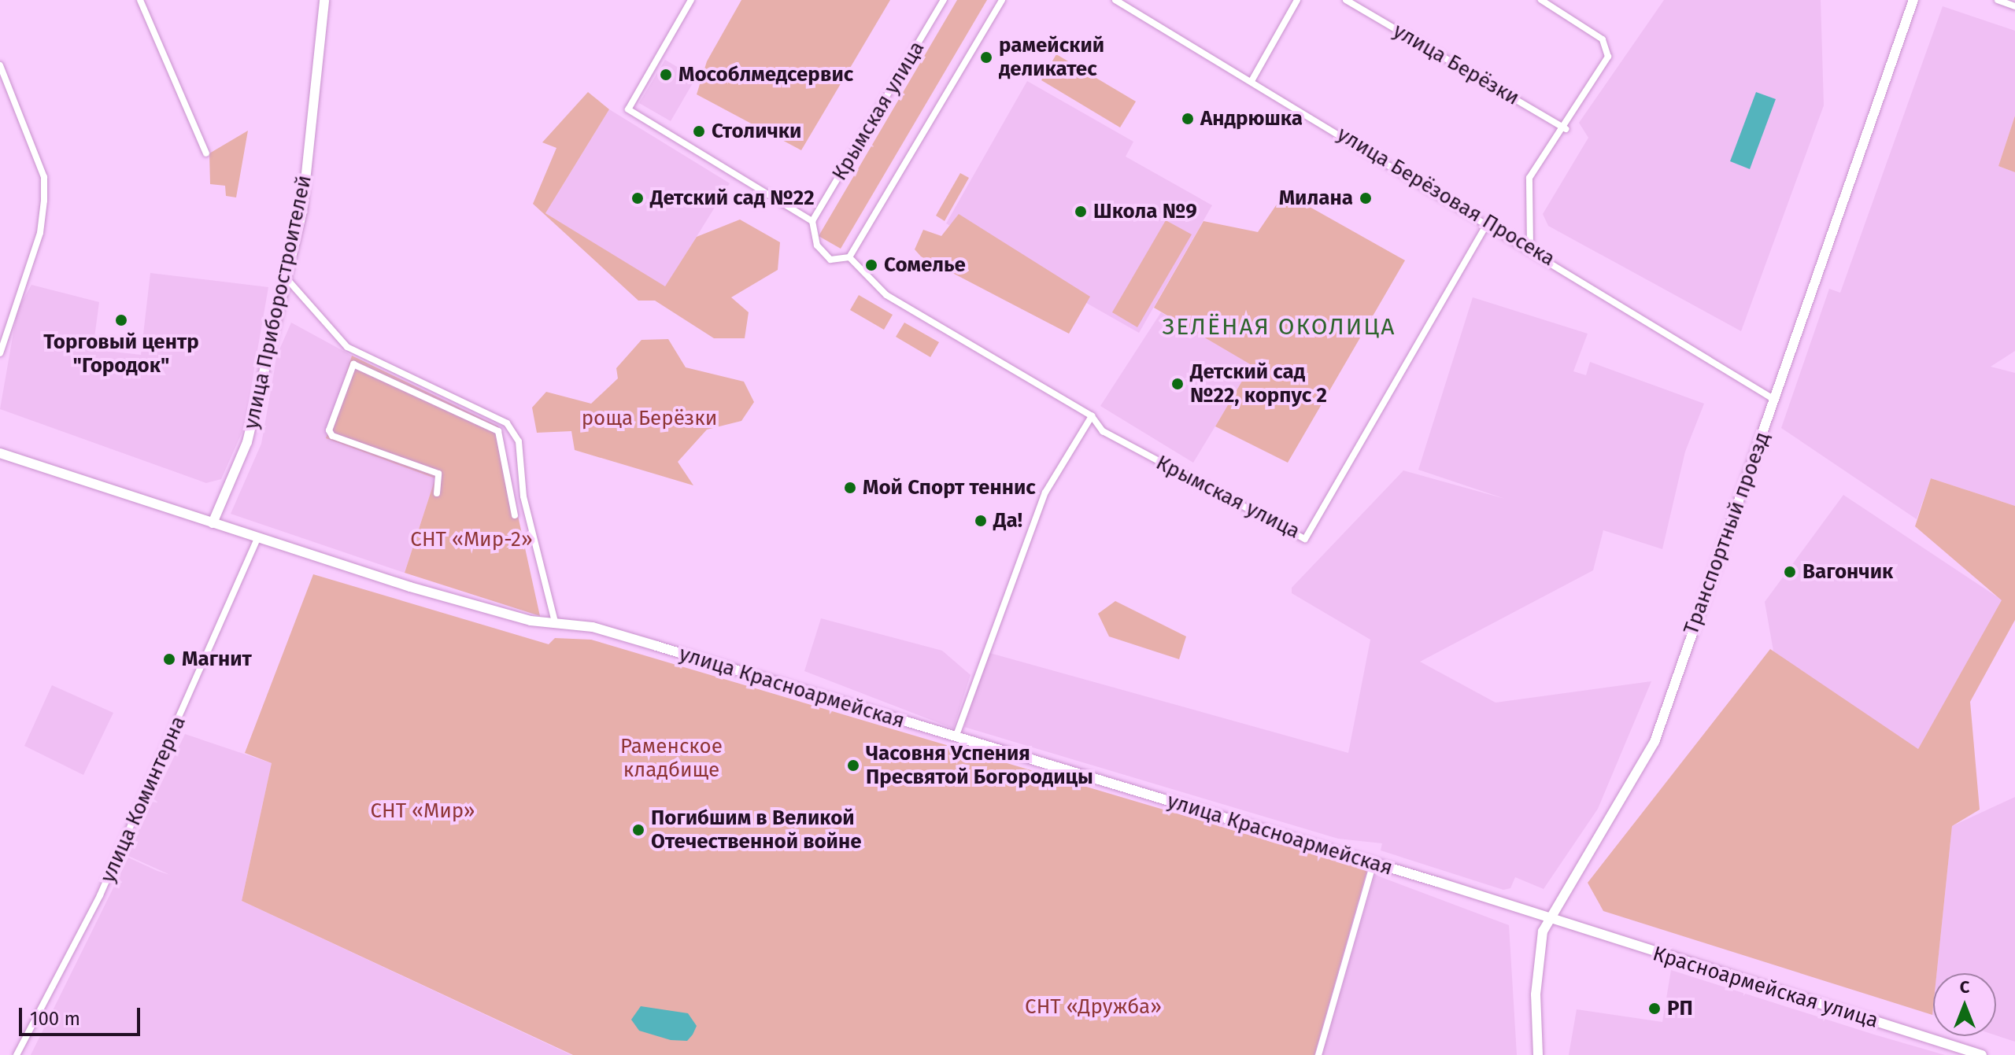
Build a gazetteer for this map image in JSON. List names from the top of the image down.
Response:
{
  "streets": {
    "main road": [
      "улица Приборостроителей",
      "Транспортный проезд",
      "улица Красноармейская",
      "Красноармейская улица"
    ],
    "street": [
      "улица Берёзки",
      "Крымская улица",
      "улица Берёзовая Просека",
      "улица Коминтерна"
    ]
  },
  "crossings": [
    ["Крымская улица", "улица Берёзовая Просека"],
    ["улица Берёзовая Просека", "Транспортный проезд"],
    ["улица Приборостроителей", "улица Красноармейская"],
    ["Транспортный проезд", "улица Красноармейская"],
    ["Транспортный проезд", "Красноармейская улица"],
    ["улица Красноармейская", "улица Коминтерна"],
    ["улица Красноармейская", "Красноармейская улица"]
  ],
  "districts": ["ЗЕЛЁНАЯ ОКОЛИЦА"],
  "parks": [
    "роща Берёзки",
    "СНТ «Мир-2»",
    "Раменское кладбище",
    "СНТ «Мир»",
    "СНТ «Дружба»"
  ],
  "places": [
    "рамейский деликатес",
    "Мособлмедсервис",
    "Андрюшка",
    "Столички",
    "Детский сад №22",
    "Милана",
    "Школа №9",
    "Сомелье",
    "Торговый центр \"Городок\"",
    "Детский сад №22, корпус 2",
    "Мой Спорт теннис",
    "Да!",
    "Вагончик",
    "Магнит",
    "Часовня Успения Пресвятой Богородицы",
    "Погибшим в Великой Отечественной войне",
    "РП"
  ],
  "scale_bar": "100 m",
  "north": "top"
}
